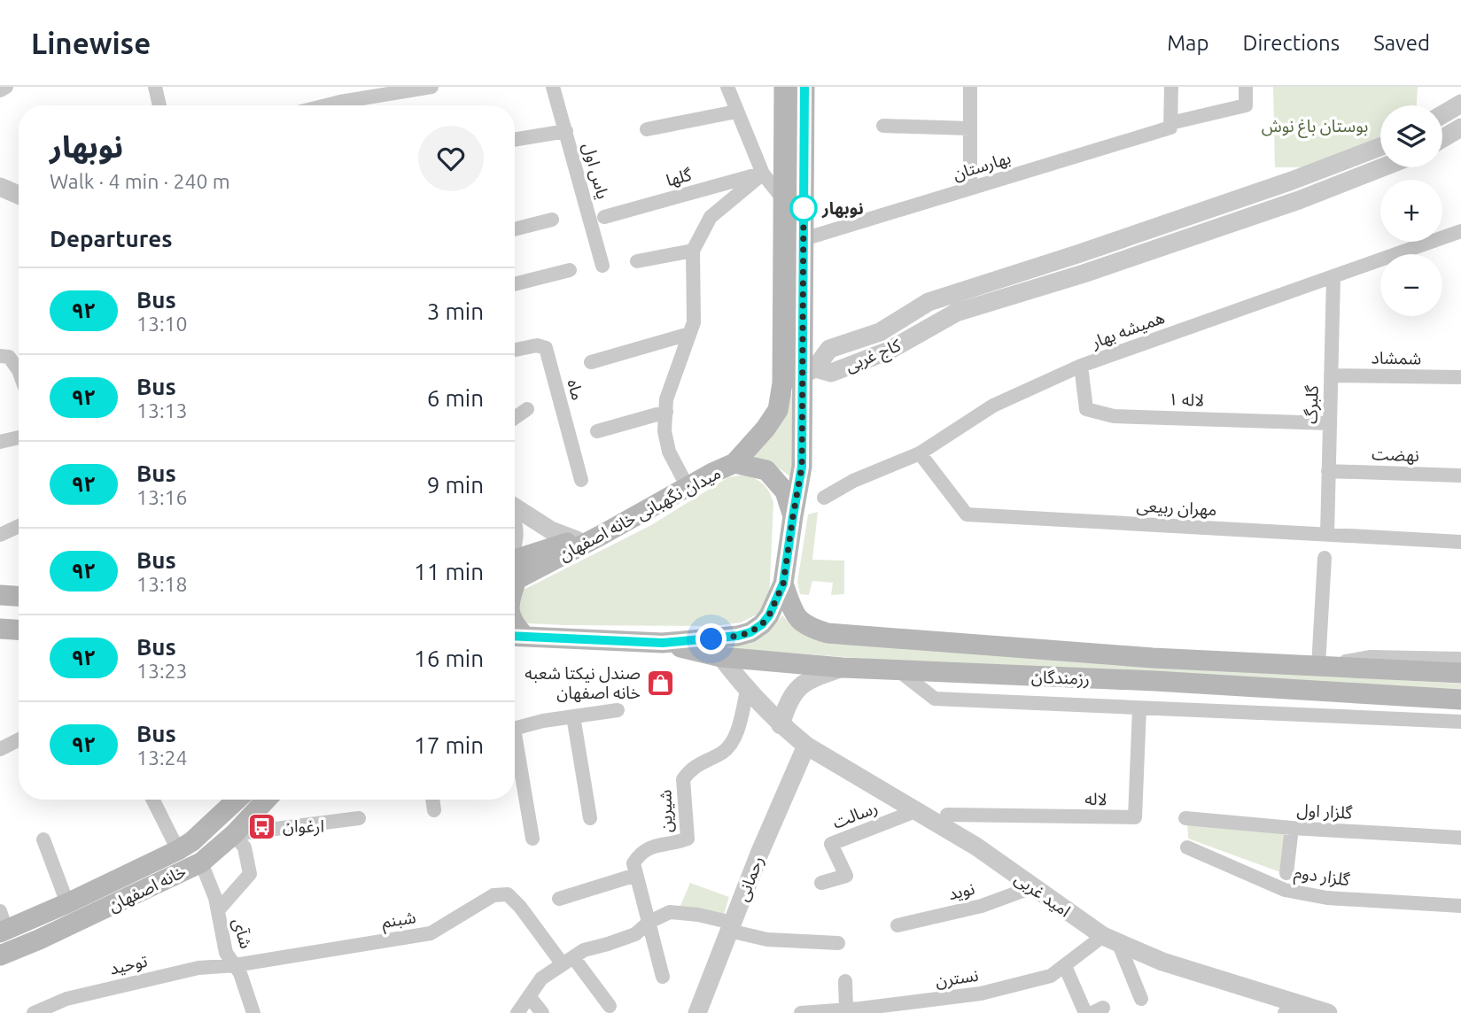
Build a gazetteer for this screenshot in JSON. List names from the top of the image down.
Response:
{
  "streets": {
    "main road": ["میدان نگهبانی خانه اصفهان", "رزمندگان", "خانه اصفهان"],
    "street": [
      "بهارستان",
      "یاس اول",
      "گلها",
      "همیشه بهار",
      "کاج غربی",
      "شمشاد",
      "ماه",
      "لاله ۱",
      "گلبرگ",
      "نهضت",
      "مهران ربیعی",
      "لاله",
      "شیرین",
      "گلزار اول",
      "رسالت",
      "گلزار دوم",
      "رحمانی",
      "نوید",
      "امید غربی",
      "شبنم",
      "شآی",
      "توحید",
      "نسترن"
    ]
  },
  "crossings": [
    ["همیشه بهار", "لاله ۱"],
    ["همیشه بهار", "گلبرگ"],
    ["همیشه بهار", "مهران ربیعی"],
    ["شمشاد", "گلبرگ"],
    ["لاله ۱", "گلبرگ"],
    ["گلبرگ", "نهضت"],
    ["گلبرگ", "مهران ربیعی"],
    ["میدان نگهبانی خانه اصفهان", "رزمندگان"],
    ["رزمندگان", "امید غربی"],
    ["شیرین", "امید غربی"],
    ["رسالت", "امید غربی"],
    ["رحمانی", "امید غربی"],
    ["خانه اصفهان", "شآی"],
    ["نوید", "امید غربی"],
    ["امید غربی", "نسترن"],
    ["شبنم", "شآی"],
    ["شبنم", "توحید"],
    ["شآی", "توحید"]
  ],
  "parks": ["بوستان باغ نوش"],
  "places": {
    "other": ["نوبهار"],
    "shop": ["صندل نیکتا شعبه خانه اصفهان"],
    "bus stop": ["ارغوان"]
  },
  "lines": ["bus line ۹۲"],
  "page": {
    "header": "Linewise",
    "nav": ["Map", "Directions", "Saved"],
    "map_buttons": ["+", "−"],
    "heading": [
      ["نوبهار", "Walk · 4 min · 240 m"],
      "Departures"
    ],
    "list": [
      {
        "mark": "۹۲",
        "name": "Bus",
        "note": "13:10",
        "value": "3 min"
      },
      {
        "mark": "۹۲",
        "name": "Bus",
        "note": "13:13",
        "value": "6 min"
      },
      {
        "mark": "۹۲",
        "name": "Bus",
        "note": "13:16",
        "value": "9 min"
      },
      {
        "mark": "۹۲",
        "name": "Bus",
        "note": "13:18",
        "value": "11 min"
      },
      {
        "mark": "۹۲",
        "name": "Bus",
        "note": "13:23",
        "value": "16 min"
      },
      {
        "mark": "۹۲",
        "name": "Bus",
        "note": "13:24",
        "value": "17 min"
      }
    ]
  }
}
